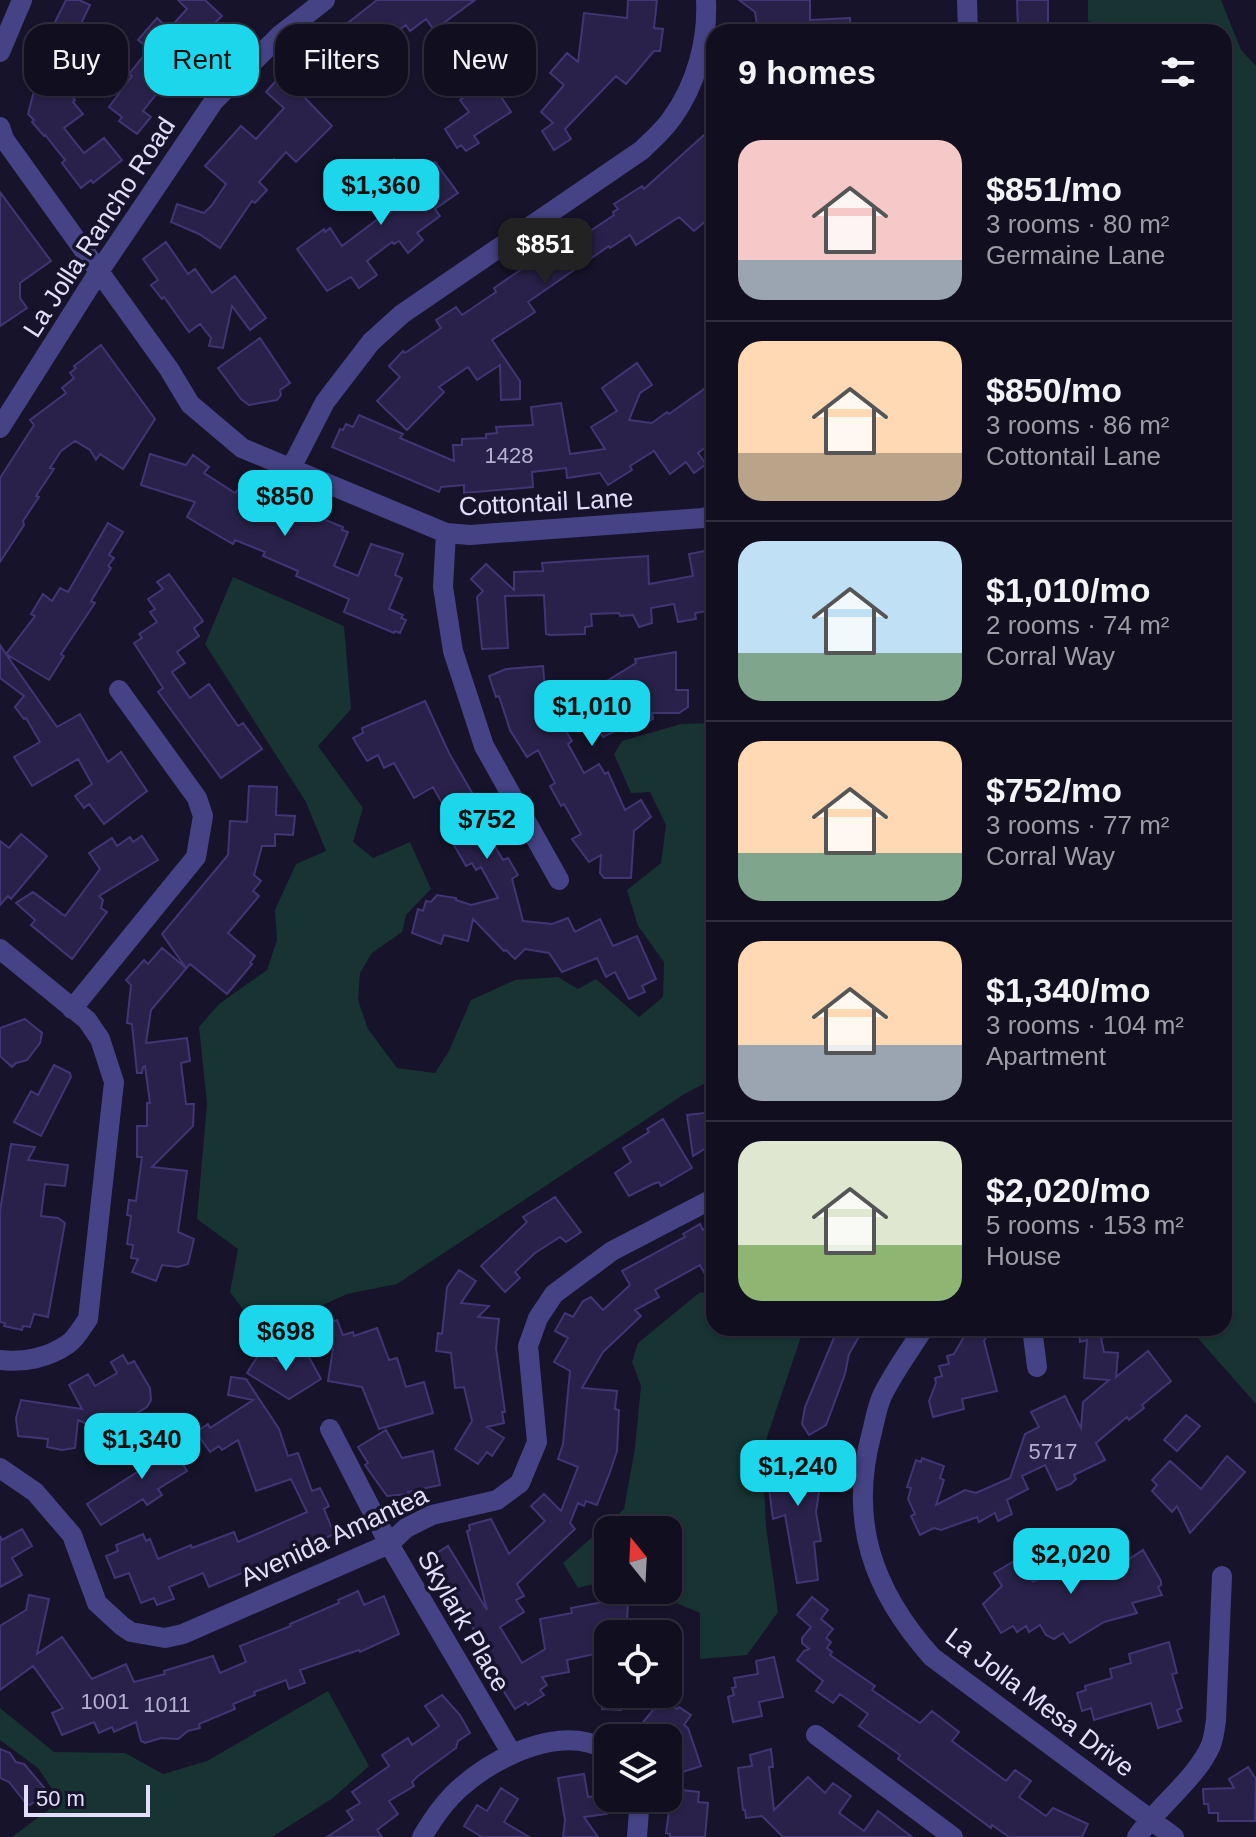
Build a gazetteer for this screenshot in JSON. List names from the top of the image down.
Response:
{
  "streets": {
    "street": [
      "La Jolla Rancho Road",
      "Cottontail Lane",
      "Avenida Amantea",
      "Skylark Place",
      "La Jolla Mesa Drive"
    ]
  },
  "crossings": [
    ["La Jolla Rancho Road", "Cottontail Lane"],
    ["Avenida Amantea", "Skylark Place"]
  ],
  "house_numbers": [
    "1428",
    "5717",
    "1001",
    "1011"
  ],
  "scale_bar": "50 m",
  "north": "top",
  "page": {
    "chip": [
      "Buy",
      "Rent",
      "Filters",
      "New"
    ],
    "heading": "9 homes",
    "list": [
      {
        "name": "$851/mo",
        "note": "3 rooms · 80 m² · Germaine Lane"
      },
      {
        "name": "$850/mo",
        "note": "3 rooms · 86 m² · Cottontail Lane"
      },
      {
        "name": "$1,010/mo",
        "note": "2 rooms · 74 m² · Corral Way"
      },
      {
        "name": "$752/mo",
        "note": "3 rooms · 77 m² · Corral Way"
      },
      {
        "name": "$1,340/mo",
        "note": "3 rooms · 104 m² · Apartment"
      },
      {
        "name": "$2,020/mo",
        "note": "5 rooms · 153 m² · House"
      }
    ],
    "price": [
      "$1,360",
      "$851",
      "$850",
      "$1,010",
      "$752",
      "$698",
      "$1,340",
      "$1,240",
      "$2,020"
    ],
    "scale": "50 m"
  }
}
